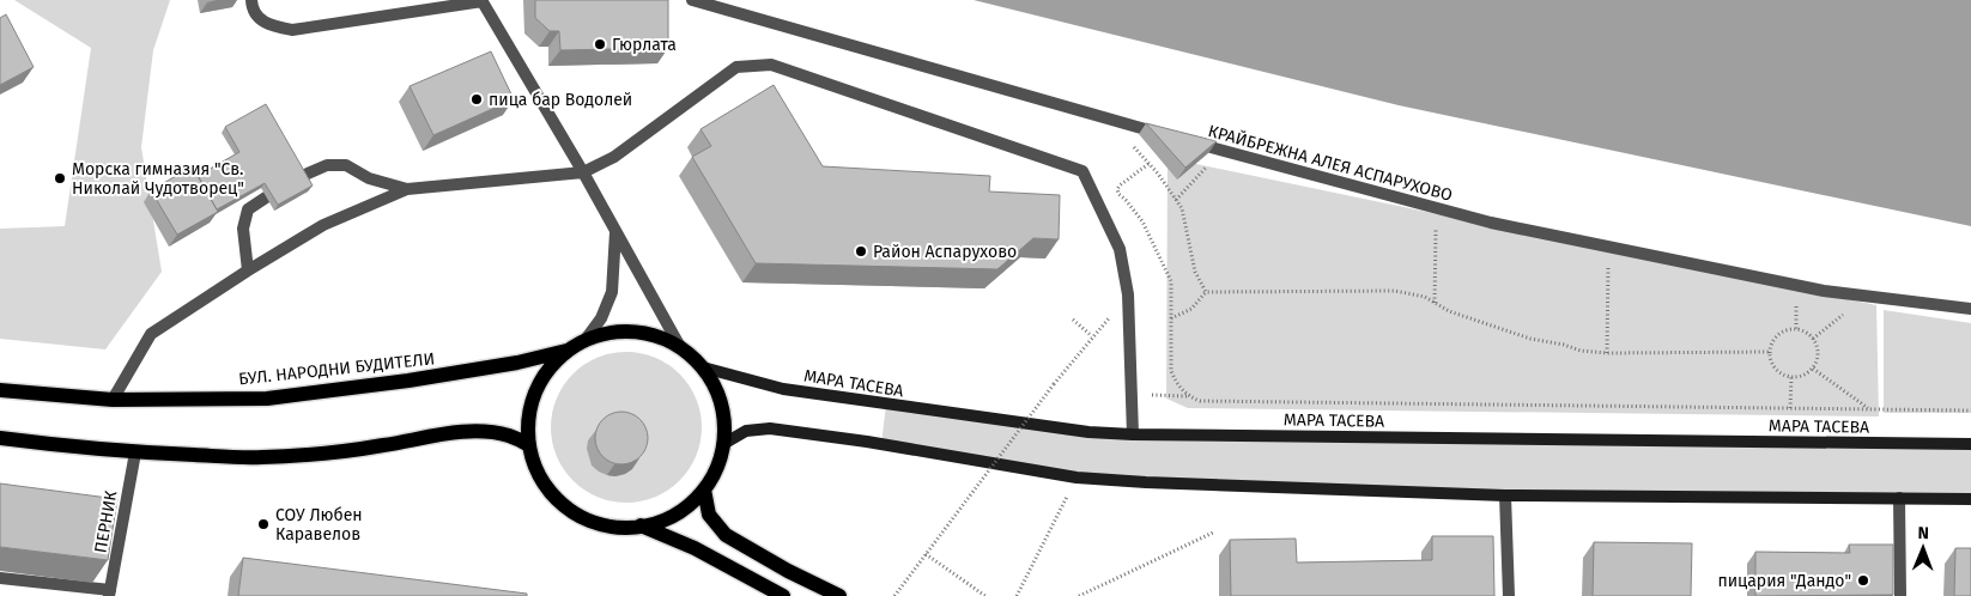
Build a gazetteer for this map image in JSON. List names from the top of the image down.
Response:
{
  "streets": {
    "main road": ["БУЛ. НАРОДНИ БУДИТЕЛИ", "МАРА ТАСЕВА"],
    "street": ["КРАЙБРЕЖНА АЛЕЯ АСПАРУХОВО", "ПЕРНИК"]
  },
  "crossings": [
    ["БУЛ. НАРОДНИ БУДИТЕЛИ", "МАРА ТАСЕВА"]
  ],
  "places": [
    "Гюрлата",
    "пица бар Водолей",
    "Морска гимназия \"Св. Николай Чудотворец\"",
    "Район Аспарухово",
    "СОУ Любен Каравелов",
    "пицария \"Дандо\""
  ],
  "north": "top"
}
